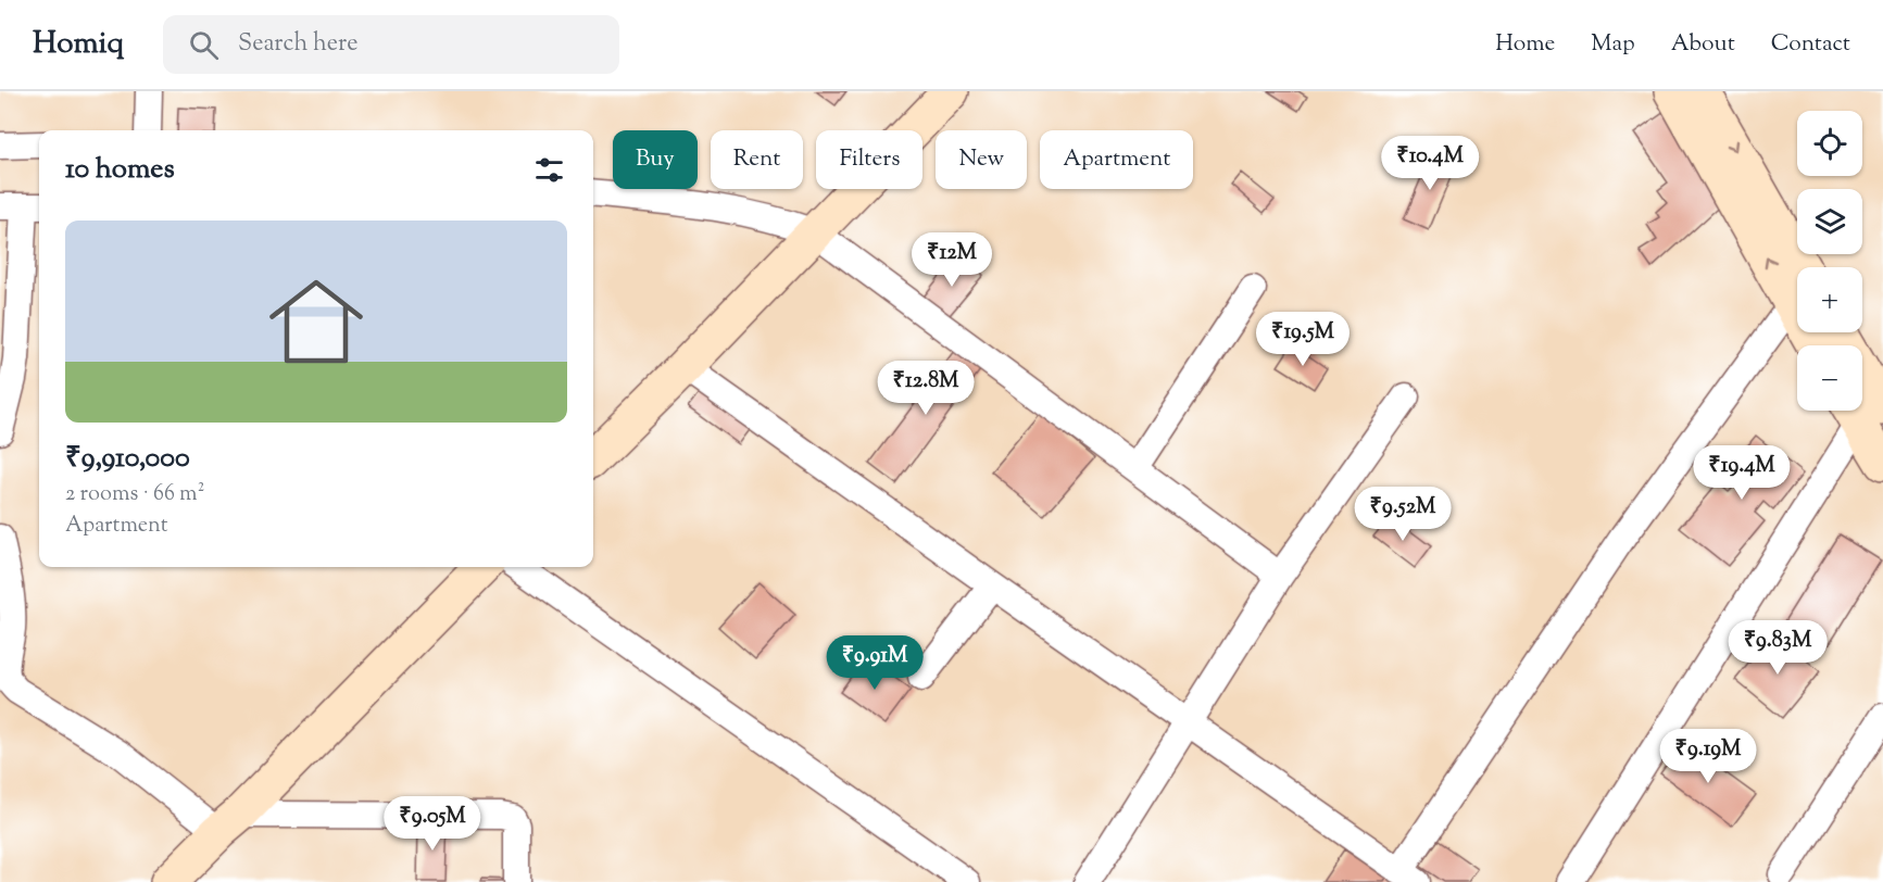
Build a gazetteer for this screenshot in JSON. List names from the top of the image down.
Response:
{
  "page": {
    "header": "Homiq",
    "search": "Search here",
    "nav": [
      "Home",
      "Map",
      "About",
      "Contact"
    ],
    "map_buttons": ["+", "−"],
    "chip": [
      "Buy",
      "Rent",
      "Filters",
      "New",
      "Apartment"
    ],
    "heading": "10 homes",
    "price": [
      "₹10.4M",
      "₹12M",
      "₹19.5M",
      "₹12.8M",
      "₹19.4M",
      "₹9.52M",
      "₹9.83M",
      "₹9.91M",
      "₹9.19M",
      "₹9.05M"
    ],
    "list": [
      {
        "name": "₹9,910,000",
        "note": "2 rooms · 66 m² · Apartment"
      }
    ]
  }
}
